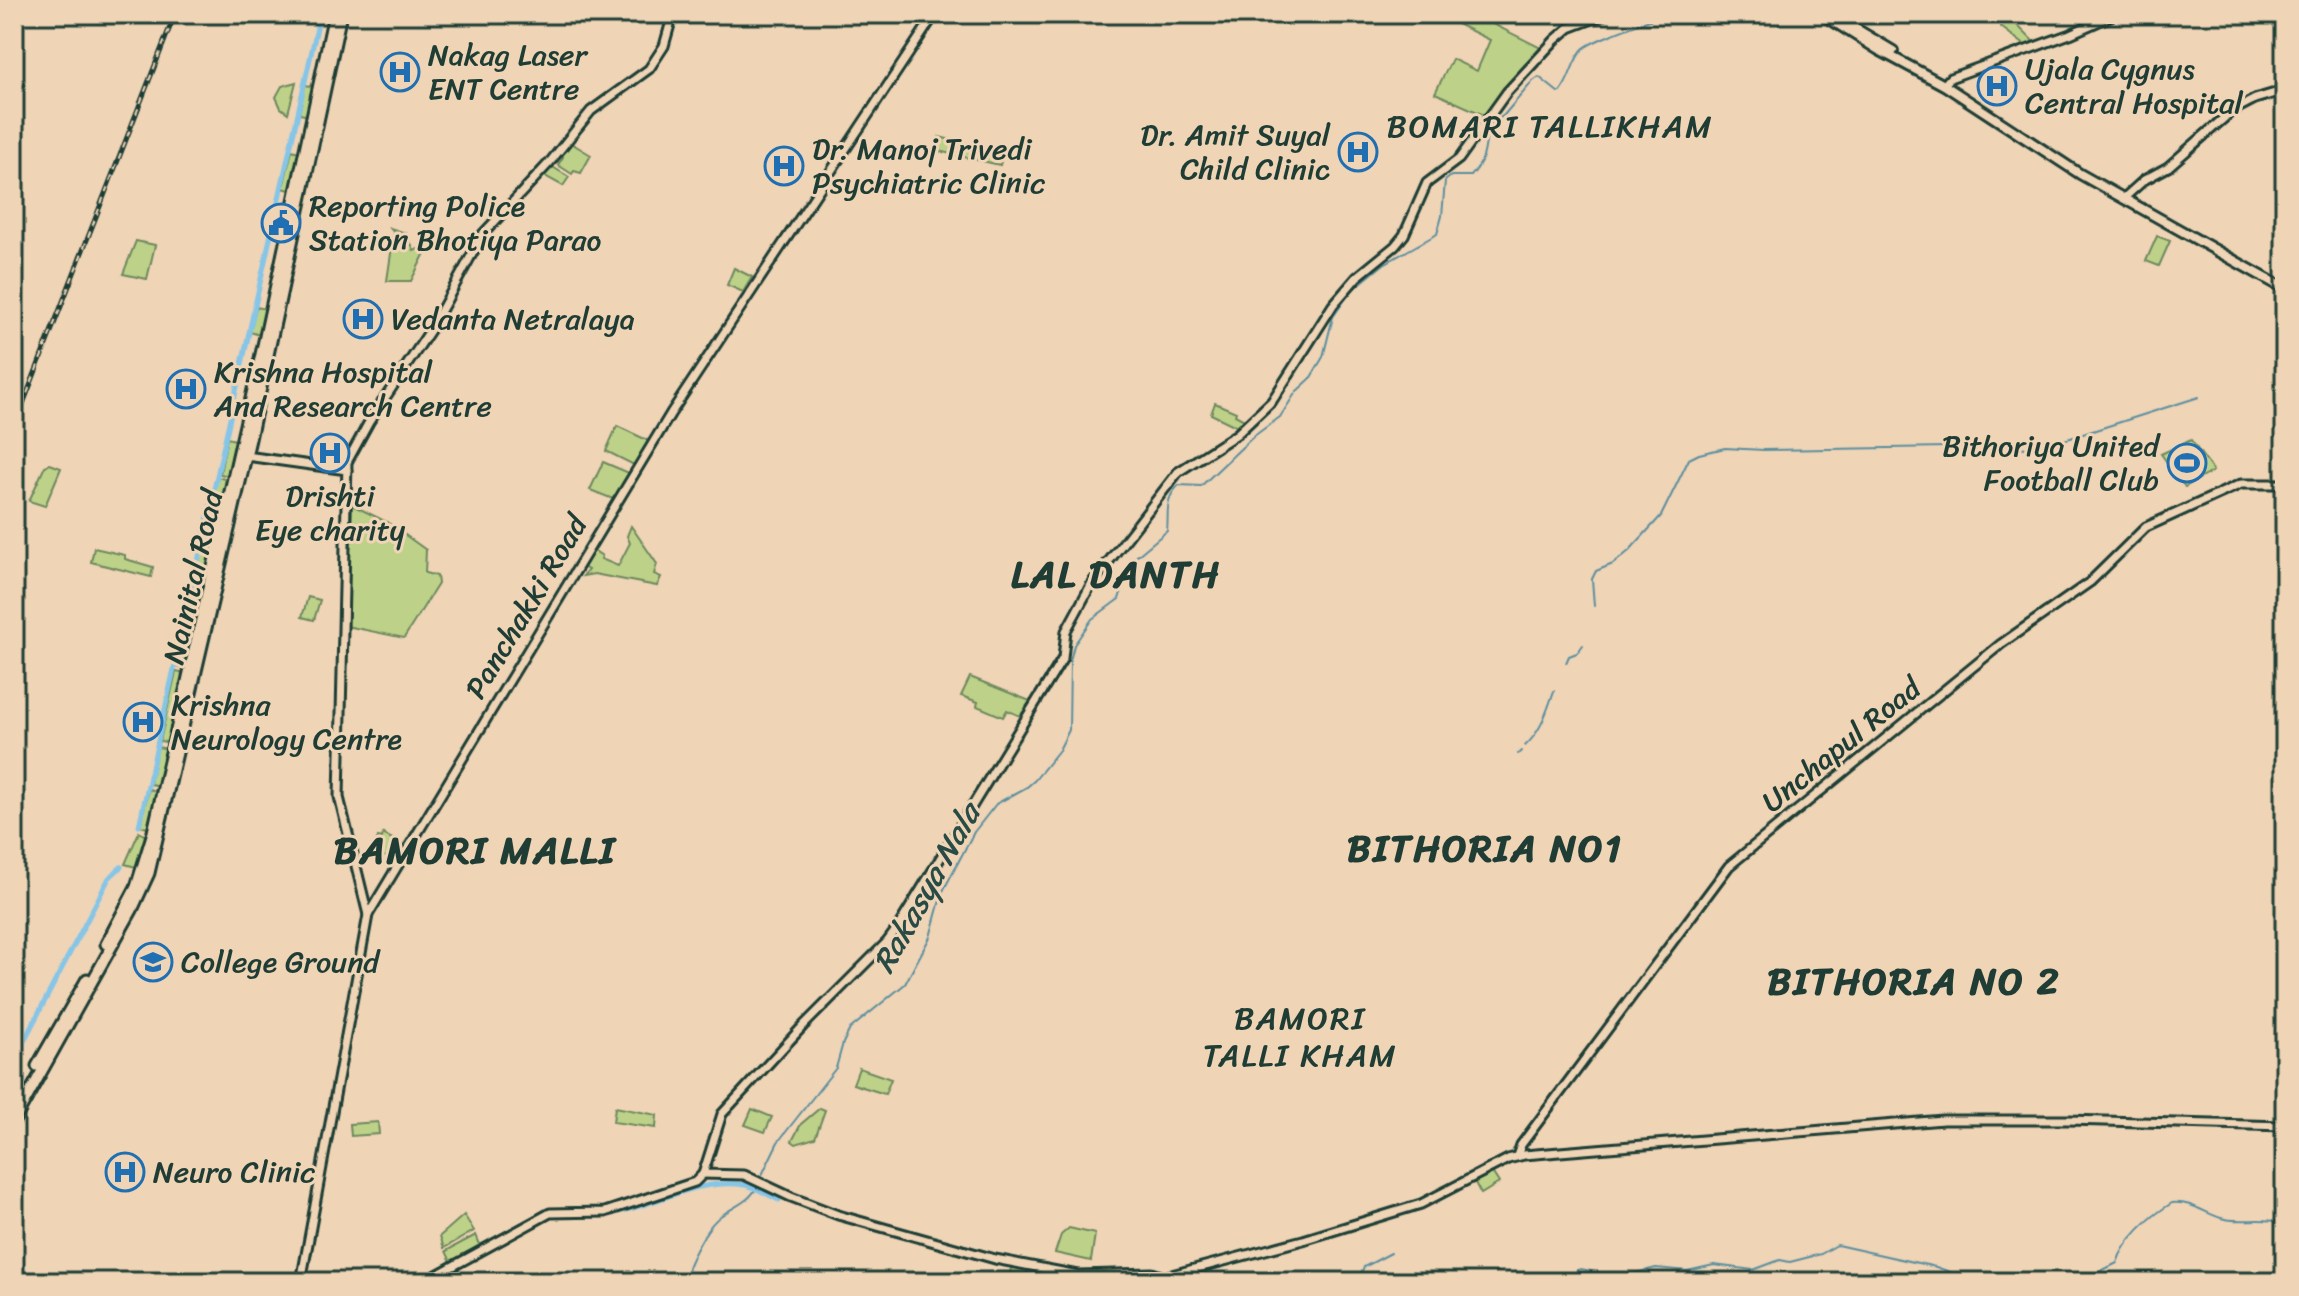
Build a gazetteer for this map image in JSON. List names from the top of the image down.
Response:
{
  "streets": {
    "highway": ["Nainital Road"],
    "street": ["Panchakki Road", "Unchapul Road"]
  },
  "districts": [
    "BOMARI TALLIKHAM",
    "LAL DANTH",
    "BITHORIA NO1",
    "BAMORI MALLI",
    "BITHORIA NO 2",
    "BAMORI TALLI KHAM"
  ],
  "water": ["Rakasya Nala"],
  "places": {
    "hospital": [
      "Nakag Laser ENT Centre",
      "Ujala Cygnus Central Hospital",
      "Dr. Amit Suyal Child Clinic",
      "Dr. Manoj Trivedi Psychiatric Clinic",
      "Vedanta Netralaya",
      "Krishna Hospital And Research Centre",
      "Drishti Eye charity",
      "Krishna Neurology Centre",
      "Neuro Clinic"
    ],
    "public building": ["Reporting Police Station Bhotiya Parao"],
    "sports": ["Bithoriya United Football Club"],
    "school or university": ["College Ground"]
  }
}
